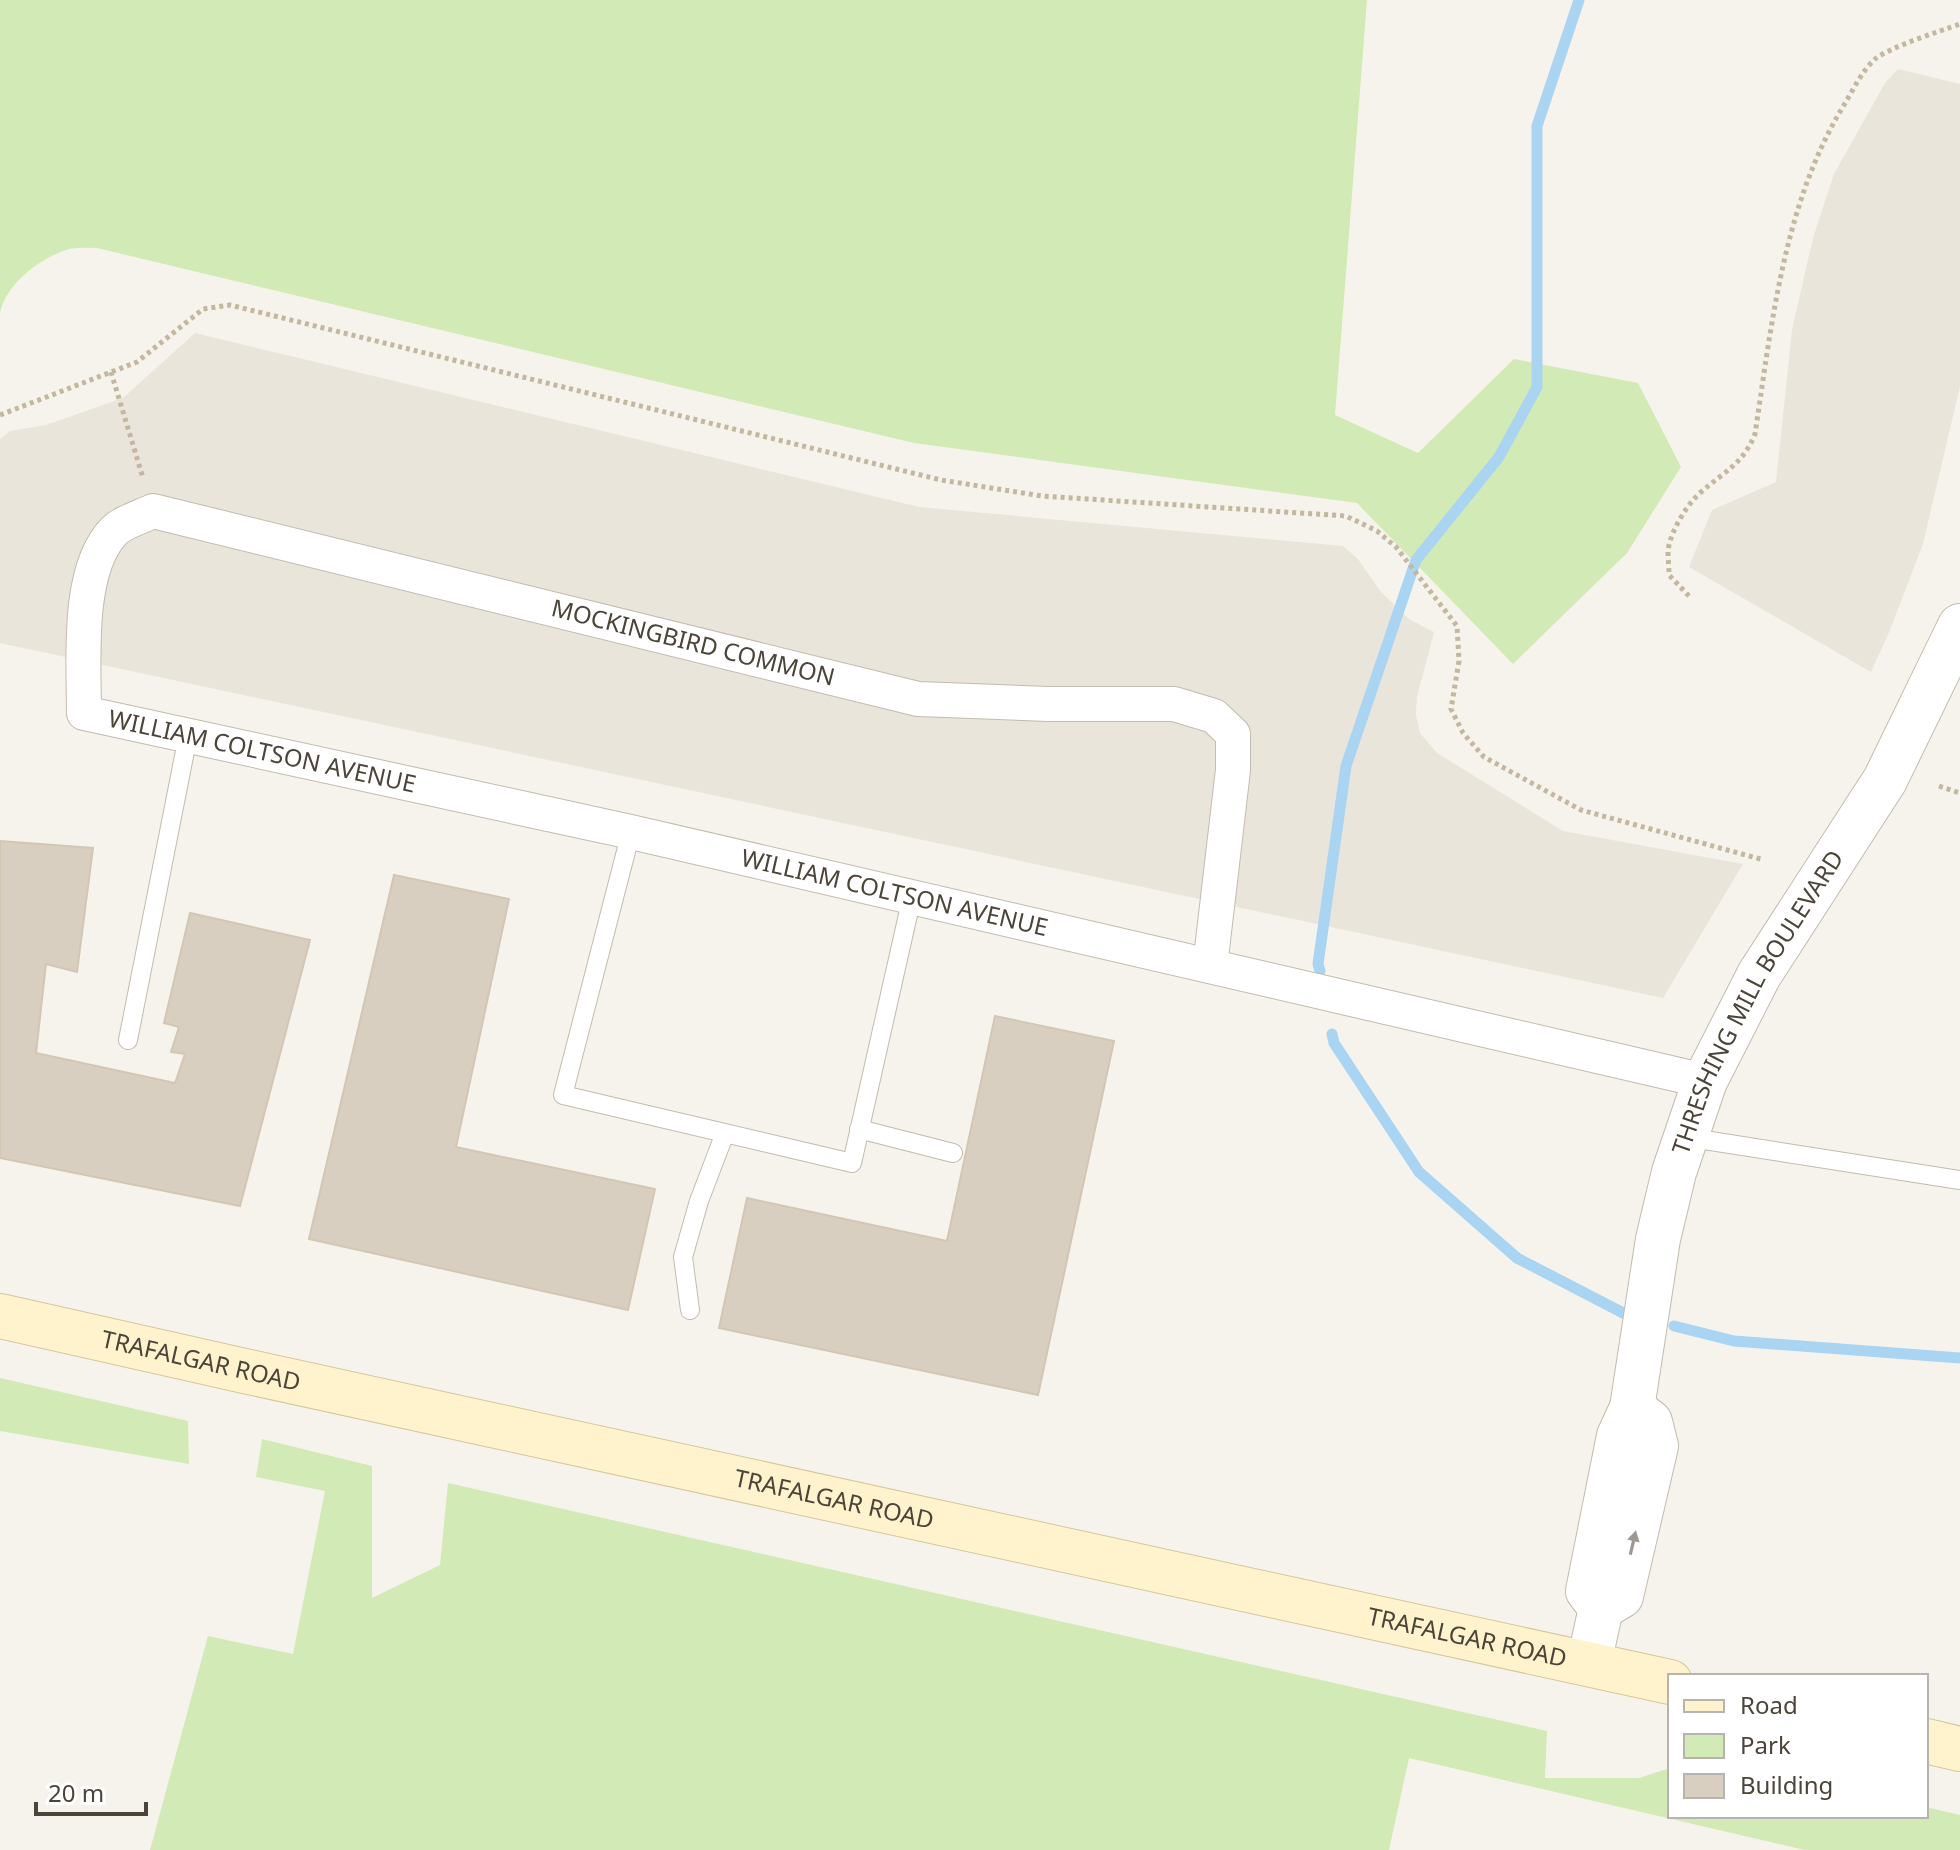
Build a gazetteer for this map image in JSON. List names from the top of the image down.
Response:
{
  "streets": {
    "main road": ["TRAFALGAR ROAD"],
    "street": ["MOCKINGBIRD COMMON", "WILLIAM COLTSON AVENUE", "THRESHING MILL BOULEVARD"]
  },
  "crossings": [
    ["MOCKINGBIRD COMMON", "WILLIAM COLTSON AVENUE"],
    ["WILLIAM COLTSON AVENUE", "THRESHING MILL BOULEVARD"],
    ["THRESHING MILL BOULEVARD", "TRAFALGAR ROAD"]
  ],
  "legend": ["Road", "Park", "Building"],
  "scale_bar": "20 m"
}
